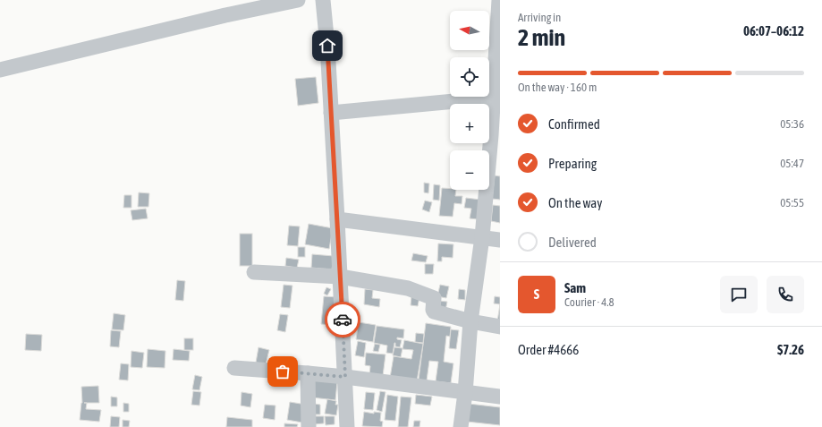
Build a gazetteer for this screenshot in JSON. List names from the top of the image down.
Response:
{
  "north": "left",
  "page": {
    "heading": ["2 min", "Arriving in", "06:07–06:12"],
    "panel": [
      "Sam",
      "Courier · 4.8",
      "Order #4666",
      "$7.26"
    ],
    "map_buttons": ["+", "−"],
    "bar": "On the way · 160 m",
    "list": [
      ["Confirmed", "05:36"],
      ["Preparing", "05:47"],
      ["On the way", "05:55"],
      "Delivered"
    ],
    "round": "S"
  }
}
